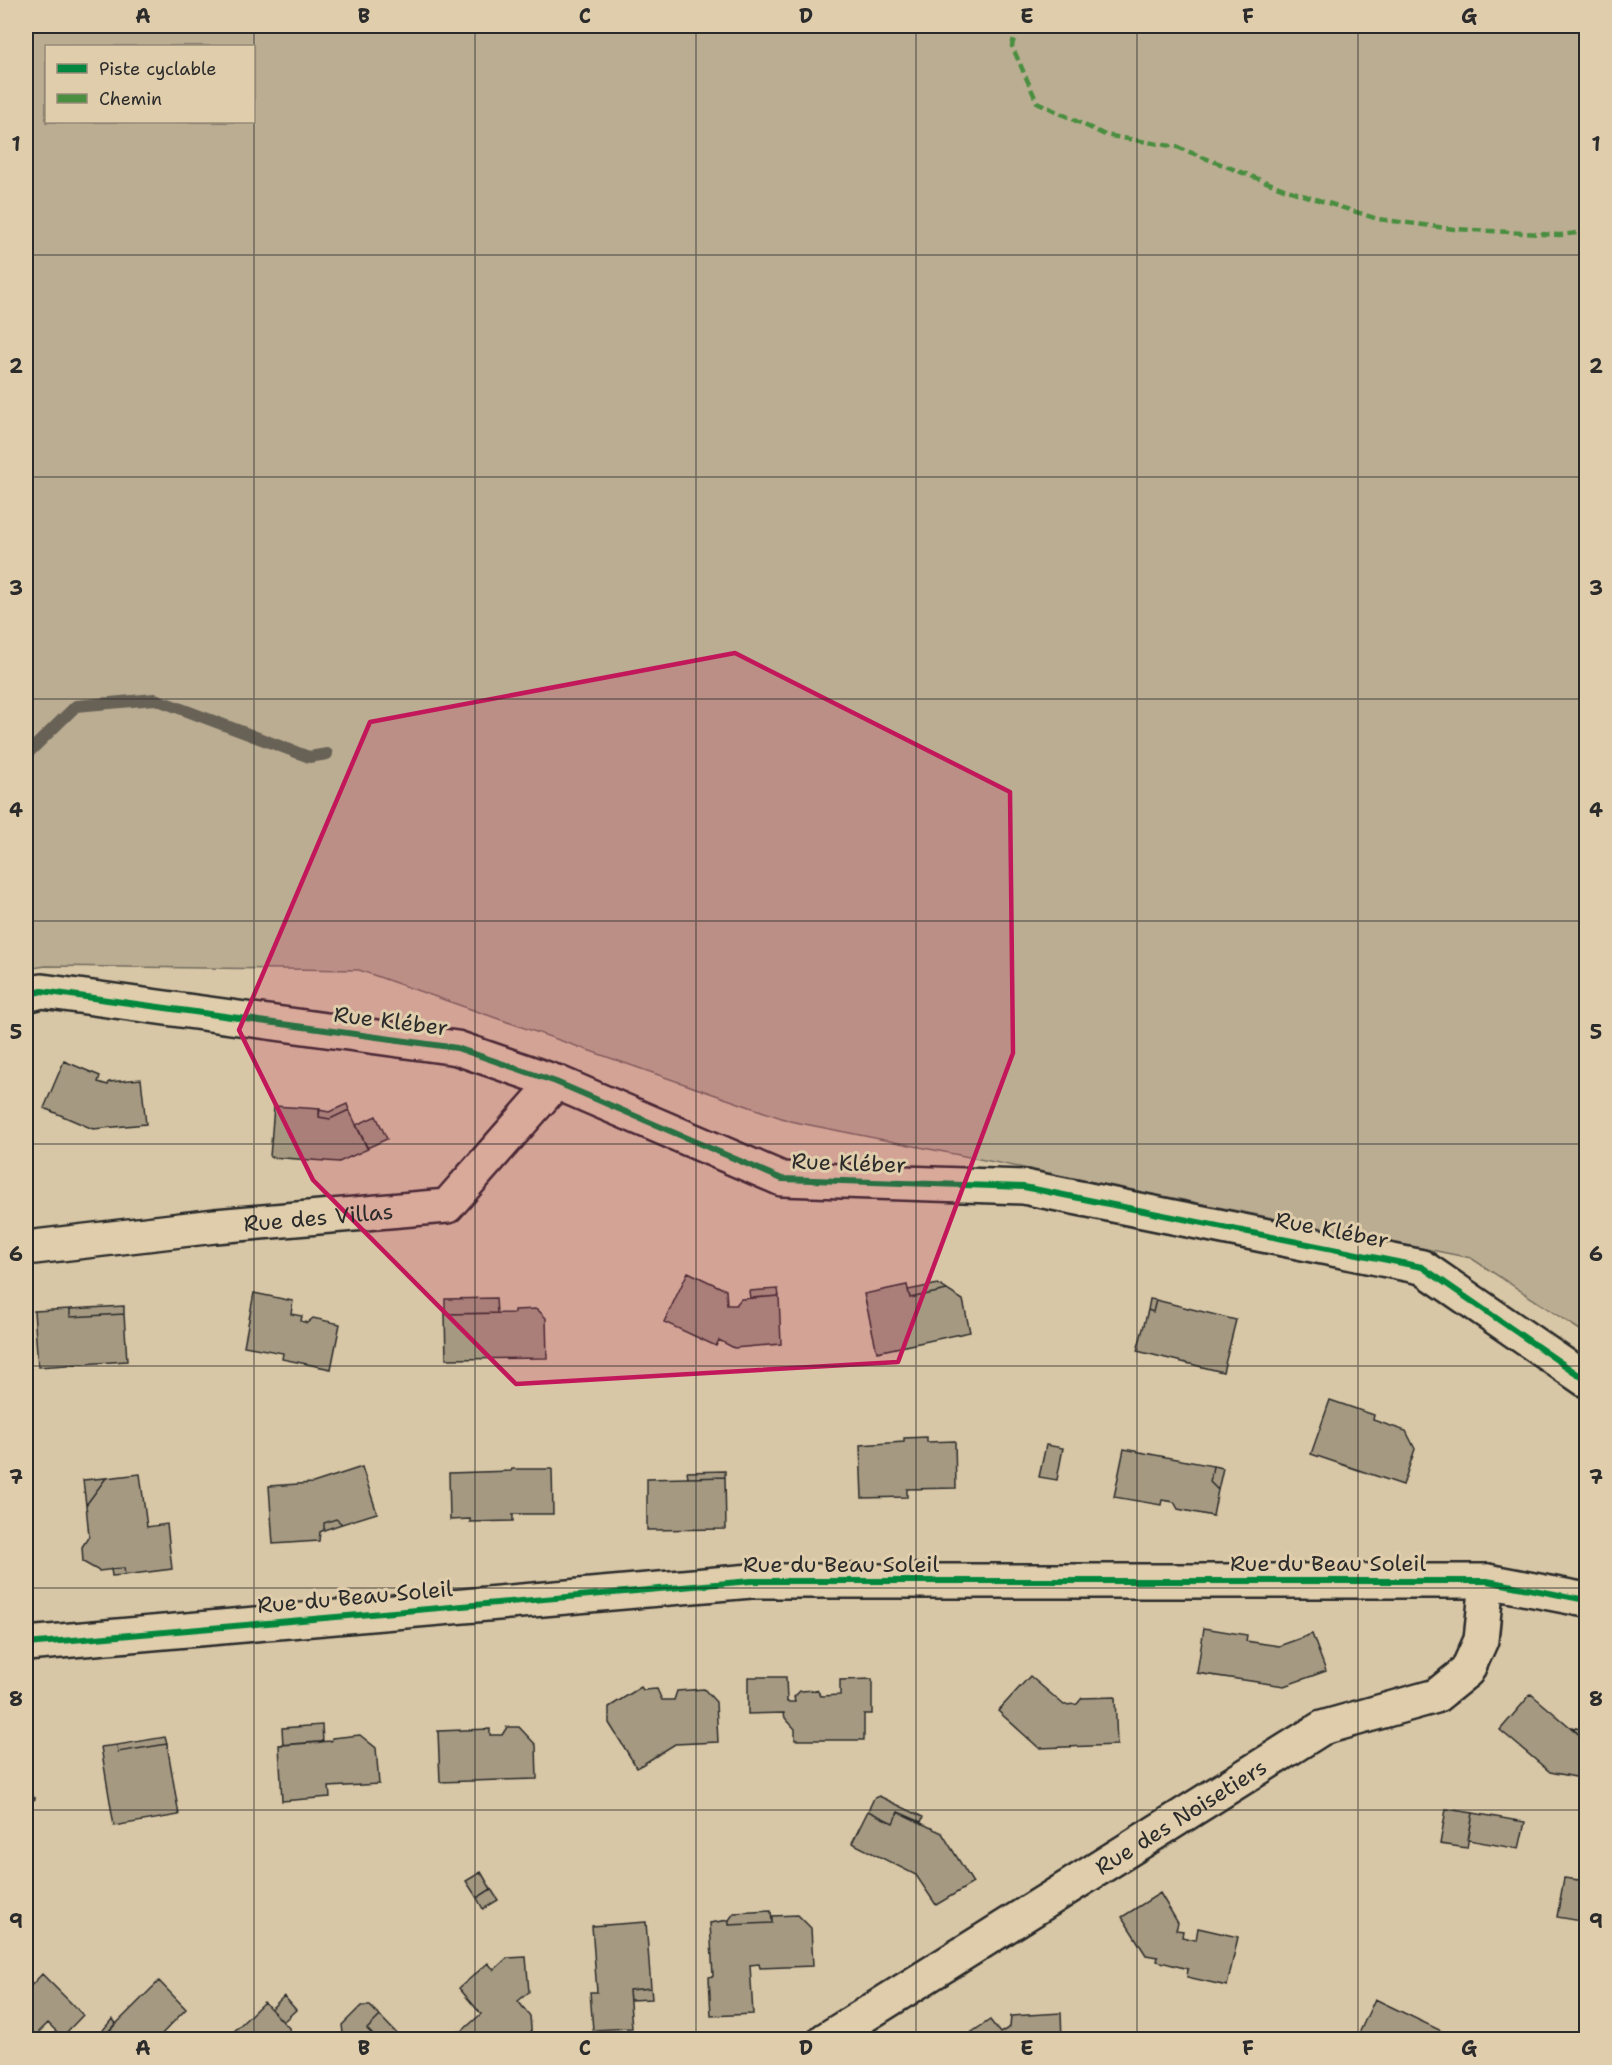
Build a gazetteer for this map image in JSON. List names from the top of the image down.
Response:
{
  "streets": {
    "street": [
      "Rue Kléber",
      "Rue des Villas",
      "Rue du Beau Soleil",
      "Rue des Noisetiers"
    ]
  },
  "crossings": [
    ["Rue Kléber", "Rue des Villas"],
    ["Rue du Beau Soleil", "Rue des Noisetiers"]
  ],
  "legend": ["Piste cyclable", "Chemin"],
  "grid": {
    "columns": [
      "A",
      "B",
      "C",
      "D",
      "E",
      "F",
      "G"
    ],
    "rows": [
      "1",
      "2",
      "3",
      "4",
      "5",
      "6",
      "7",
      "8",
      "9"
    ]
  }
}
